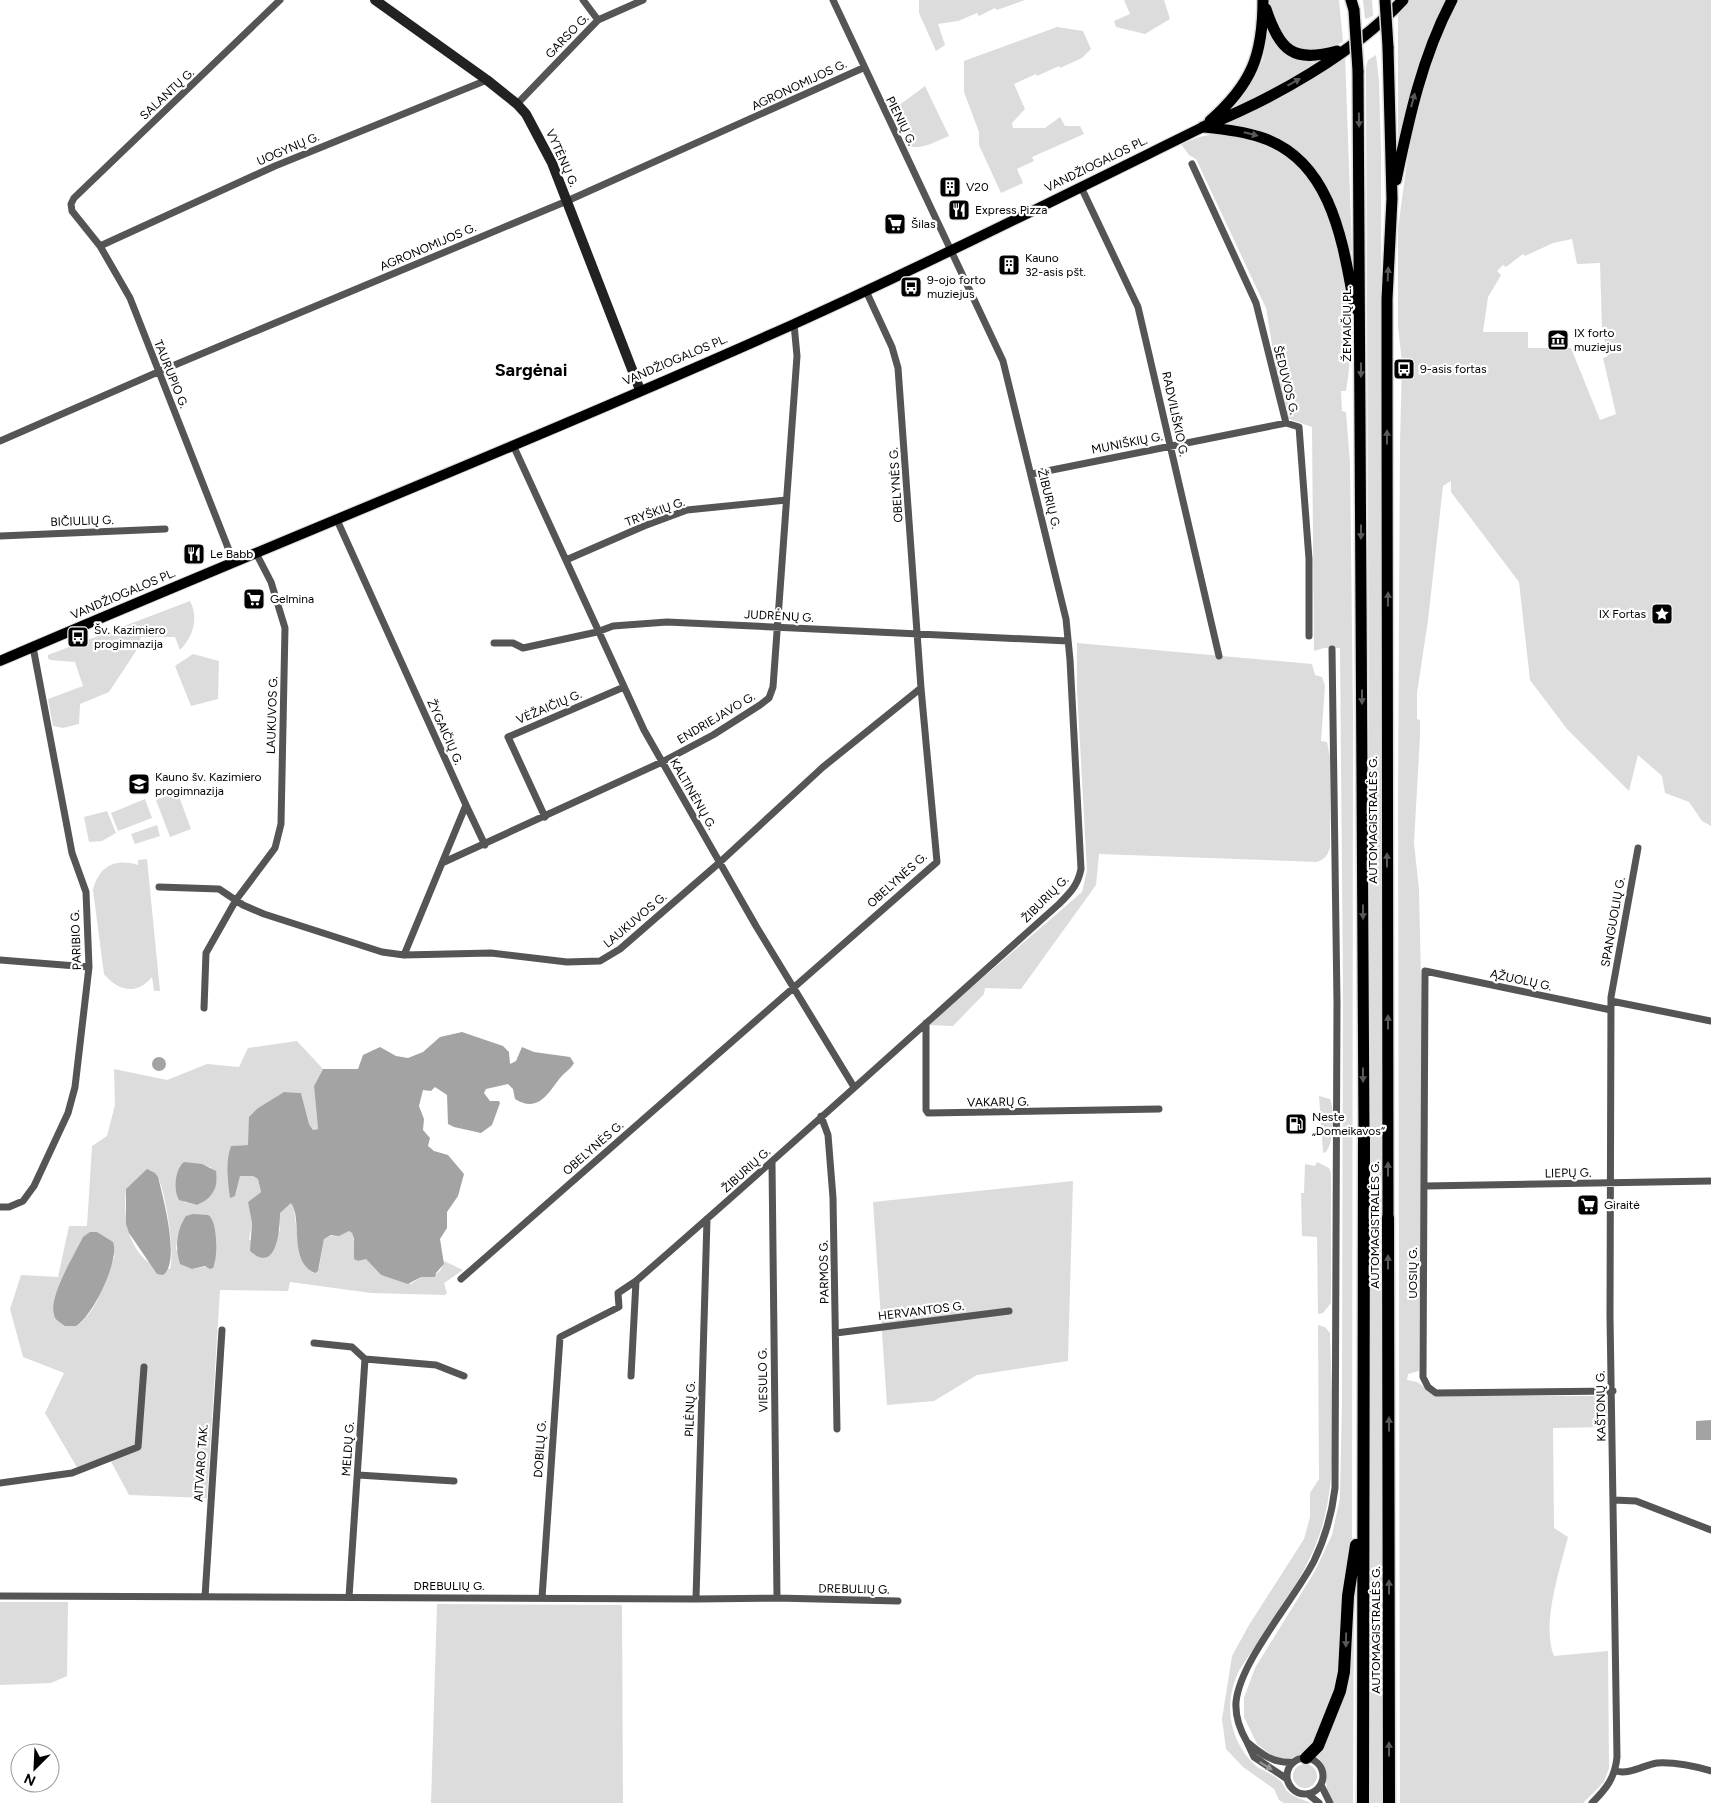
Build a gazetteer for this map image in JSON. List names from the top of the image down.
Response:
{
  "streets": {
    "highway": ["VANDŽIOGALOS PL.", "ŽEMAIČIŲ PL.", "AUTOMAGISTRALĖS G."],
    "main road": ["VYTĖNŲ G."],
    "street": [
      "GARSO G.",
      "AGRONOMIJOS G.",
      "SALANTŲ G.",
      "PIENIŲ G.",
      "UOGYNŲ G.",
      "TAURUPIO G.",
      "ŠEDUVOS G.",
      "RADVILIŠKIO G.",
      "MUNIŠKIŲ G.",
      "OBELYNĖS G.",
      "ŽIBURIŲ G.",
      "TRYŠKIŲ G.",
      "BIČIULIŲ G.",
      "JUDRĖNŲ G.",
      "VĖŽAIČIŲ G.",
      "LAUKUVOS G.",
      "ENDRIEJAVO G.",
      "ŽYGAIČIŲ G.",
      "KALTINĖNŲ G.",
      "SPANGUOLIŲ G.",
      "PARIBIO G.",
      "ĄŽUOLŲ G.",
      "VAKARŲ G.",
      "LIEPŲ G.",
      "PARMOS G.",
      "UOSIŲ G.",
      "HERVANTOS G.",
      "VIESULO G.",
      "KAŠTONŲ G.",
      "PILĖNŲ G.",
      "MELDŲ G.",
      "DOBILŲ G.",
      "AITVARO TAK.",
      "DREBULIŲ G."
    ]
  },
  "crossings": [
    ["GARSO G.", "VYTĖNŲ G."],
    ["AGRONOMIJOS G.", "PIENIŲ G."],
    ["AGRONOMIJOS G.", "VYTĖNŲ G."],
    ["AGRONOMIJOS G.", "TAURUPIO G."],
    ["SALANTŲ G.", "TAURUPIO G."],
    ["PIENIŲ G.", "VANDŽIOGALOS PL."],
    ["PIENIŲ G.", "ŽIBURIŲ G."],
    ["UOGYNŲ G.", "VYTĖNŲ G."],
    ["UOGYNŲ G.", "TAURUPIO G."],
    ["VYTĖNŲ G.", "VANDŽIOGALOS PL."],
    ["VANDŽIOGALOS PL.", "TAURUPIO G."],
    ["VANDŽIOGALOS PL.", "RADVILIŠKIO G."],
    ["VANDŽIOGALOS PL.", "OBELYNĖS G."],
    ["VANDŽIOGALOS PL.", "ŽIBURIŲ G."],
    ["VANDŽIOGALOS PL.", "LAUKUVOS G."],
    ["VANDŽIOGALOS PL.", "ENDRIEJAVO G."],
    ["VANDŽIOGALOS PL.", "ŽYGAIČIŲ G."],
    ["VANDŽIOGALOS PL.", "KALTINĖNŲ G."],
    ["VANDŽIOGALOS PL.", "PARIBIO G."],
    ["ŽEMAIČIŲ PL.", "AUTOMAGISTRALĖS G."],
    ["ŠEDUVOS G.", "MUNIŠKIŲ G."],
    ["RADVILIŠKIO G.", "MUNIŠKIŲ G."],
    ["MUNIŠKIŲ G.", "ŽIBURIŲ G."],
    ["OBELYNĖS G.", "JUDRĖNŲ G."],
    ["OBELYNĖS G.", "LAUKUVOS G."],
    ["OBELYNĖS G.", "KALTINĖNŲ G."],
    ["ŽIBURIŲ G.", "JUDRĖNŲ G."],
    ["ŽIBURIŲ G.", "KALTINĖNŲ G."],
    ["ŽIBURIŲ G.", "VAKARŲ G."],
    ["ŽIBURIŲ G.", "PARMOS G."],
    ["ŽIBURIŲ G.", "VIESULO G."],
    ["ŽIBURIŲ G.", "PILĖNŲ G."],
    ["ŽIBURIŲ G.", "DOBILŲ G."],
    ["TRYŠKIŲ G.", "ENDRIEJAVO G."],
    ["TRYŠKIŲ G.", "KALTINĖNŲ G."],
    ["JUDRĖNŲ G.", "ENDRIEJAVO G."],
    ["JUDRĖNŲ G.", "KALTINĖNŲ G."],
    ["VĖŽAIČIŲ G.", "ENDRIEJAVO G."],
    ["VĖŽAIČIŲ G.", "KALTINĖNŲ G."],
    ["LAUKUVOS G.", "KALTINĖNŲ G."],
    ["ENDRIEJAVO G.", "ŽYGAIČIŲ G."],
    ["ENDRIEJAVO G.", "KALTINĖNŲ G."],
    ["SPANGUOLIŲ G.", "KAŠTONŲ G."],
    ["ĄŽUOLŲ G.", "UOSIŲ G."],
    ["ĄŽUOLŲ G.", "KAŠTONŲ G."],
    ["LIEPŲ G.", "UOSIŲ G."],
    ["LIEPŲ G.", "KAŠTONŲ G."],
    ["PARMOS G.", "HERVANTOS G."],
    ["UOSIŲ G.", "KAŠTONŲ G."],
    ["VIESULO G.", "DREBULIŲ G."],
    ["PILĖNŲ G.", "DREBULIŲ G."],
    ["MELDŲ G.", "DREBULIŲ G."],
    ["DOBILŲ G.", "DREBULIŲ G."],
    ["AITVARO TAK.", "DREBULIŲ G."]
  ],
  "districts": ["Sargėnai"],
  "places": {
    "building": ["V20", "Kauno 32-asis pšt."],
    "restaurant": ["Express Pizza", "Le Babb"],
    "supermarket": ["Šilas", "Gelmina", "Giraitė"],
    "bus stop": ["9-ojo forto muziejus", "9-asis fortas", "Šv. Kazimiero progimnazija"],
    "museum": ["IX forto muziejus"],
    "place": ["IX Fortas"],
    "school or university": ["Kauno šv. Kazimiero progimnazija"],
    "fuel station": ["Neste „Domeikavos“"]
  },
  "north": "bottom left"
}
